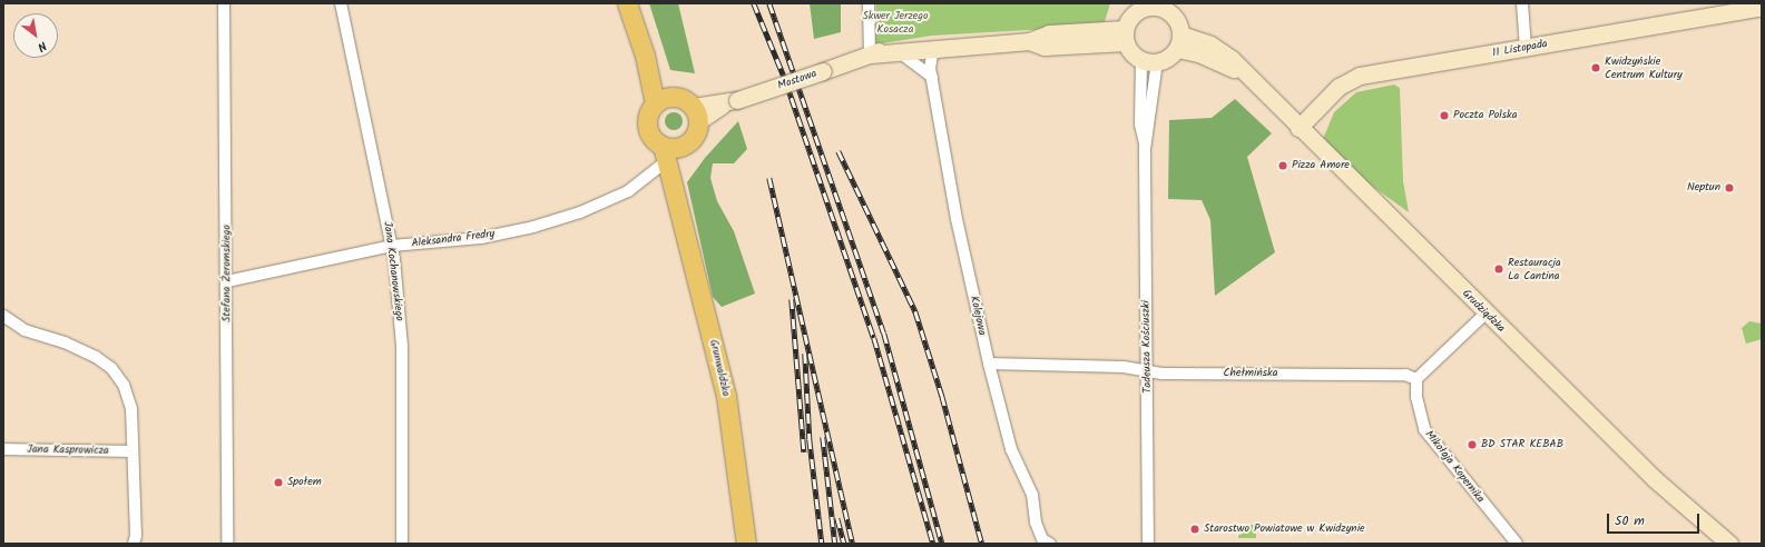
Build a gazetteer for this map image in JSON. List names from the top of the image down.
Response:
{
  "streets": {
    "main road": ["Grunwaldzka"],
    "street": [
      "11 Listopada",
      "Mostowa",
      "Aleksandra Fredry",
      "Jana Kochanowskiego",
      "Stefana Żeromskiego",
      "Grudziądzka",
      "Kolejowa",
      "Tadeusza Kościuszki",
      "Chełmińska",
      "Jana Kasprowicza",
      "Mikołaja Kopernika"
    ]
  },
  "crossings": [
    ["11 Listopada", "Grudziądzka"],
    ["Mostowa", "Aleksandra Fredry"],
    ["Mostowa", "Grudziądzka"],
    ["Mostowa", "Kolejowa"],
    ["Mostowa", "Tadeusza Kościuszki"],
    ["Mostowa", "Grunwaldzka"],
    ["Aleksandra Fredry", "Jana Kochanowskiego"],
    ["Aleksandra Fredry", "Stefana Żeromskiego"],
    ["Aleksandra Fredry", "Grunwaldzka"],
    ["Grudziądzka", "Tadeusza Kościuszki"],
    ["Kolejowa", "Chełmińska"],
    ["Tadeusza Kościuszki", "Chełmińska"],
    ["Chełmińska", "Mikołaja Kopernika"]
  ],
  "parks": ["Skwer Jerzego Kosacza"],
  "places": [
    "Kwidzyńskie Centrum Kultury",
    "Poczta Polska",
    "Pizza Amore",
    "Neptun",
    "Restauracja La Cantina",
    "BD STAR KEBAB",
    "Społem",
    "Starostwo Powiatowe w Kwidzynie"
  ],
  "scale_bar": "50 m",
  "north": "bottom right"
}
